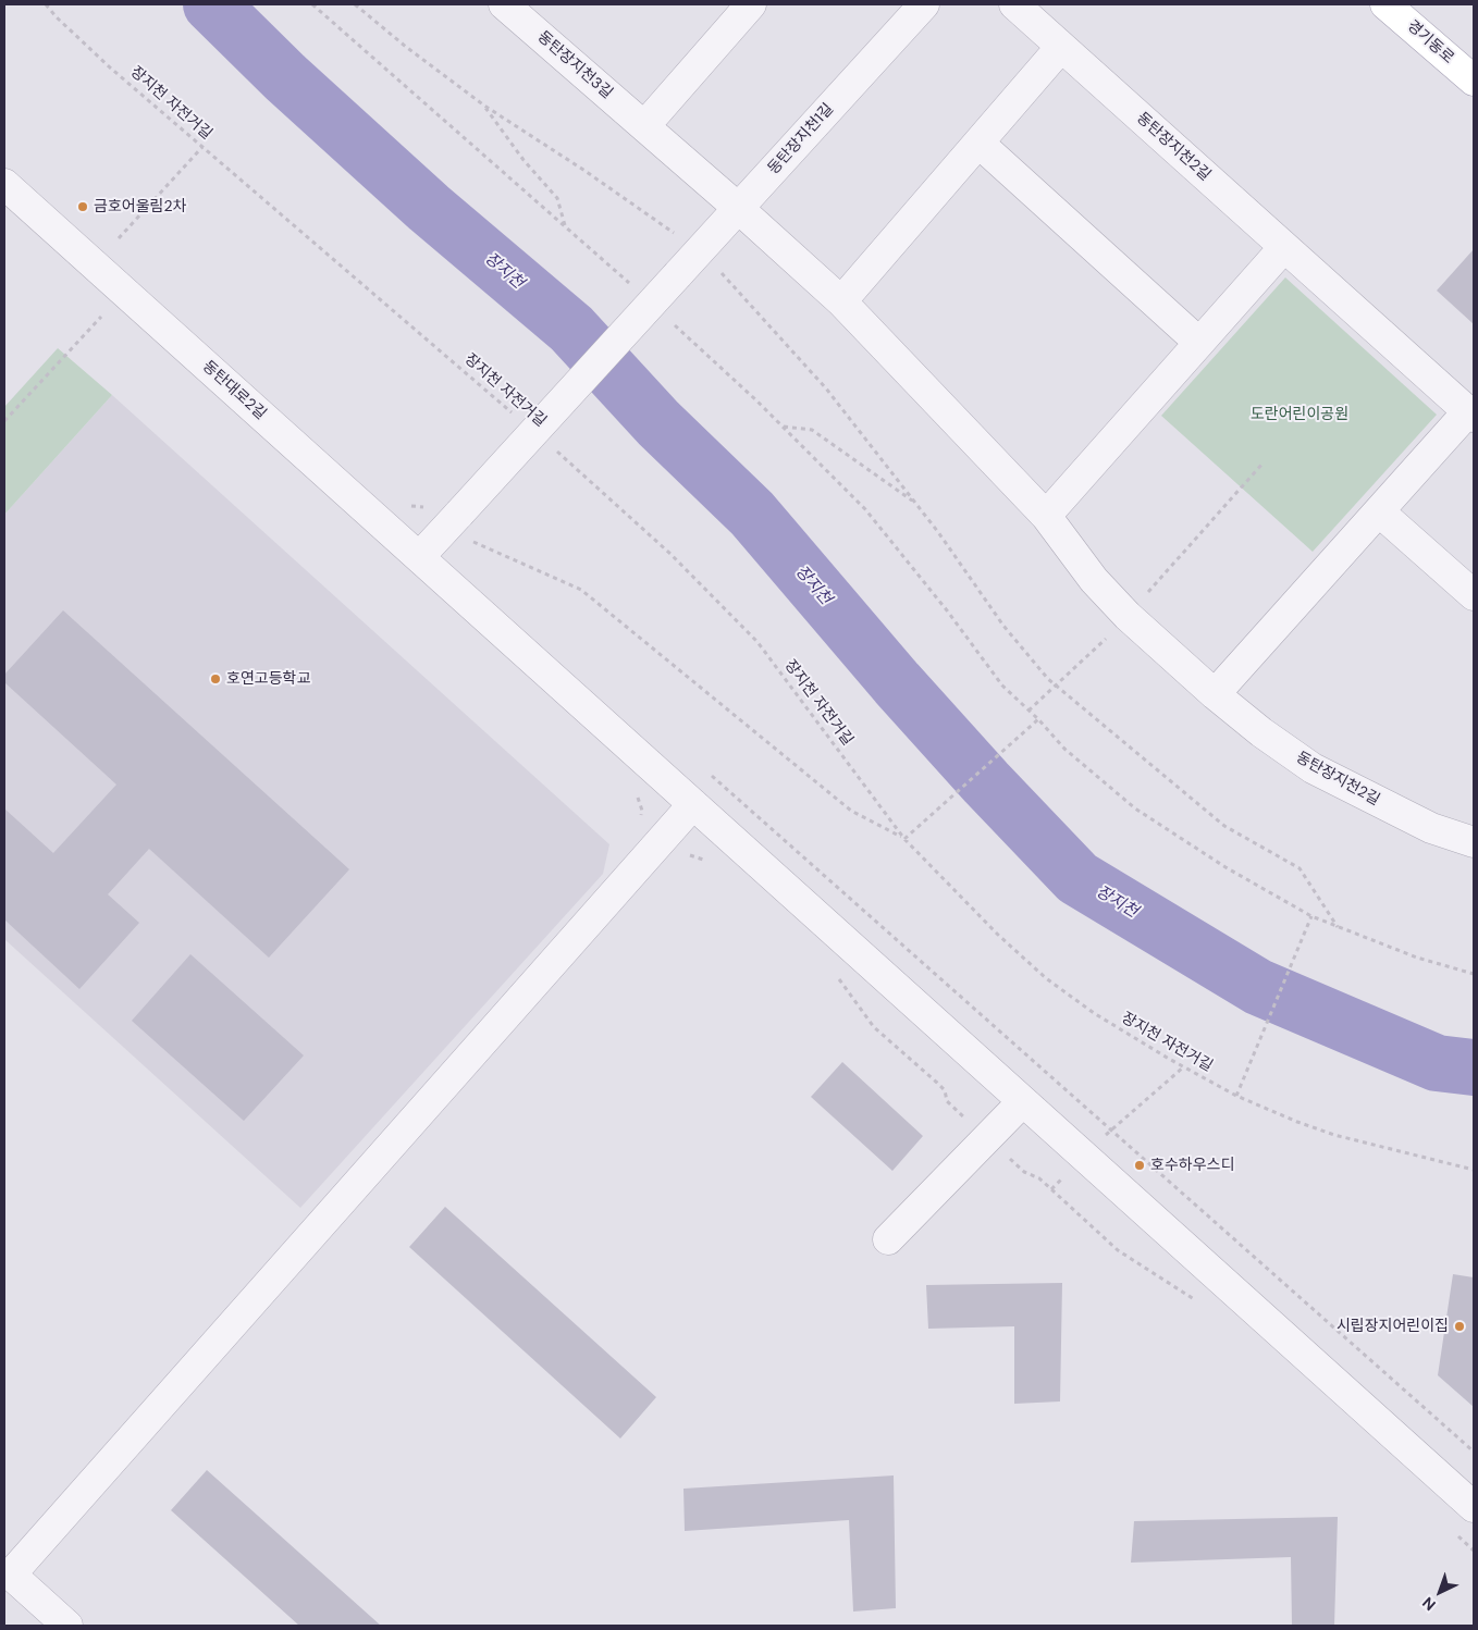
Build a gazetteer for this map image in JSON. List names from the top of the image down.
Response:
{
  "streets": {
    "main road": ["경기동로"],
    "street": [
      "동탄장지천3길",
      "동탄장지천1길",
      "동탄장지천2길",
      "동탄대로2길"
    ],
    "path": ["장지천 자전거길"]
  },
  "crossings": [
    ["동탄장지천3길", "동탄장지천1길"],
    ["동탄장지천3길", "동탄장지천2길"],
    ["동탄장지천1길", "동탄장지천2길"]
  ],
  "water": ["장지천"],
  "parks": ["도란어린이공원"],
  "places": [
    "금호어울림2차",
    "호연고등학교",
    "호수하우스디",
    "시립장지어린이집"
  ],
  "north": "bottom left"
}
